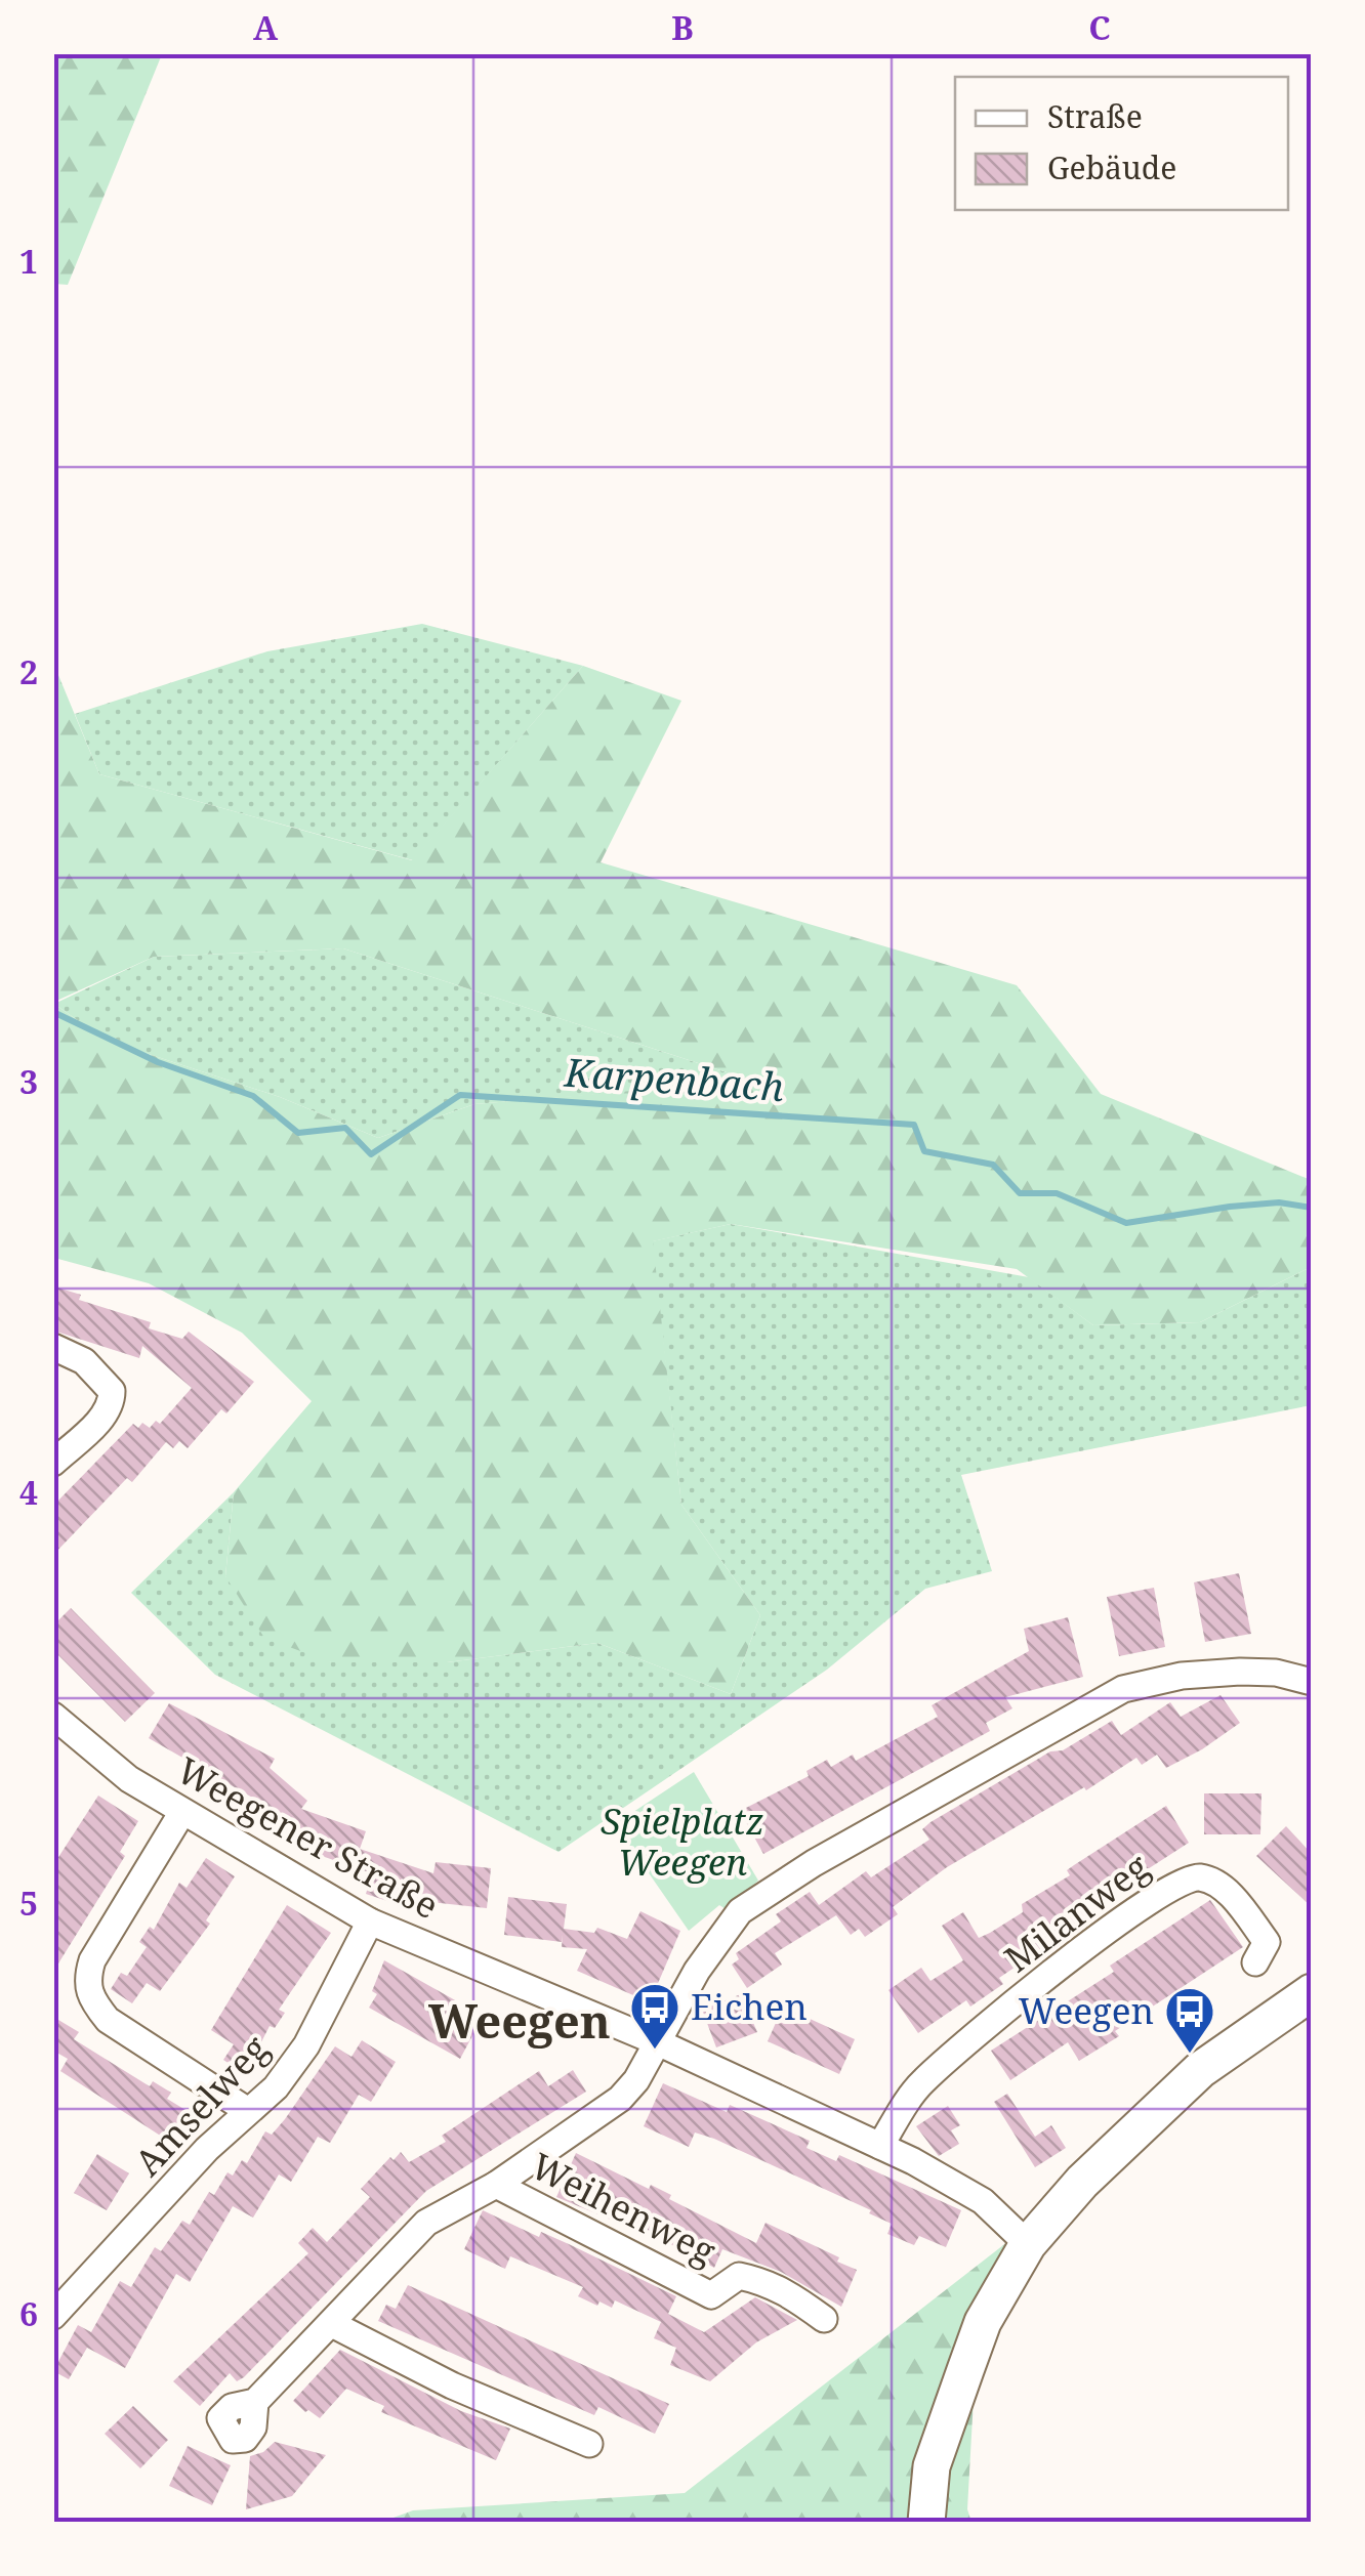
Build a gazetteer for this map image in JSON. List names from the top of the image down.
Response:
{
  "streets": {
    "street": [
      "Weegener Straße",
      "Milanweg",
      "Amselweg",
      "Weihenweg"
    ]
  },
  "crossings": [
    ["Weegener Straße", "Milanweg"],
    ["Weegener Straße", "Amselweg"],
    ["Weegener Straße", "Weihenweg"]
  ],
  "districts": ["Weegen"],
  "water": ["Karpenbach"],
  "parks": ["Spielplatz Weegen"],
  "places": {
    "bus stop": ["Eichen", "Weegen"]
  },
  "legend": ["Straße", "Gebäude"],
  "grid": {
    "columns": ["A", "B", "C"],
    "rows": [
      "1",
      "2",
      "3",
      "4",
      "5",
      "6"
    ]
  }
}
